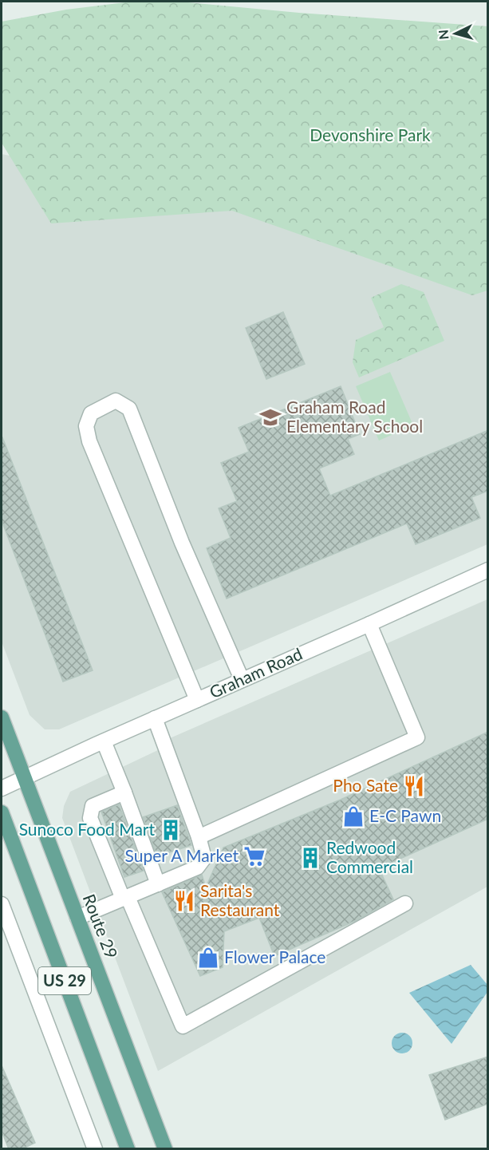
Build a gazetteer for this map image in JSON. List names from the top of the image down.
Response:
{
  "streets": {
    "main road": ["Route 29", "US 29"],
    "street": ["Graham Road"]
  },
  "crossings": [
    ["Graham Road", "Route 29"]
  ],
  "parks": ["Devonshire Park"],
  "places": {
    "school or university": ["Graham Road Elementary School"],
    "restaurant": ["Pho Sate", "Sarita's Restaurant"],
    "shop": ["E-C Pawn", "Flower Palace"],
    "building": ["Sunoco Food Mart", "Redwood Commercial"],
    "supermarket": ["Super A Market"]
  },
  "north": "left"
}
